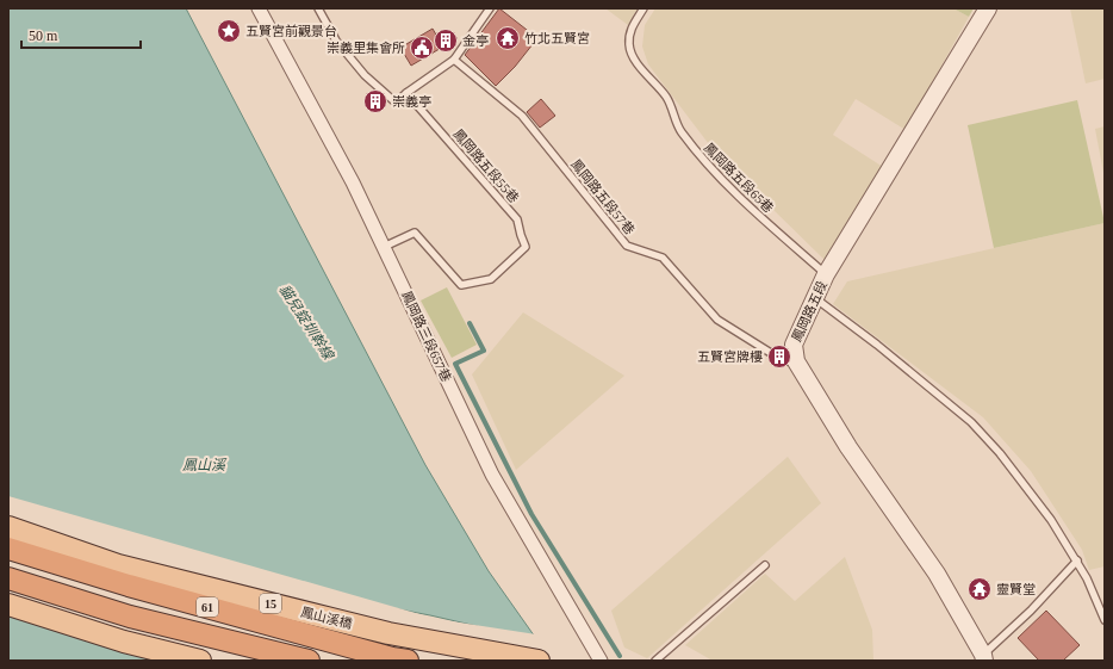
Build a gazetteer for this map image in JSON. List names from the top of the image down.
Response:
{
  "streets": {
    "highway": ["61", "鳳山溪橋"],
    "main road": ["15"],
    "street": ["鳳岡路五段", "鳳岡路三段657巷"],
    "lane": ["鳳岡路五段55巷", "鳳岡路五段65巷", "鳳岡路五段57巷"]
  },
  "crossings": [
    ["鳳岡路五段55巷", "鳳岡路三段657巷"],
    ["鳳岡路五段65巷", "鳳岡路五段"],
    ["鳳岡路五段57巷", "鳳岡路五段"]
  ],
  "water": ["貓兒錠圳幹線", "鳳山溪"],
  "places": {
    "place": ["五賢宮前觀景台"],
    "temple": ["竹北五賢宮", "靈賢堂"],
    "building": ["金亭", "崇義亭", "五賢宮牌樓"],
    "public building": ["崇義里集會所"]
  },
  "scale_bar": "50 m"
}
